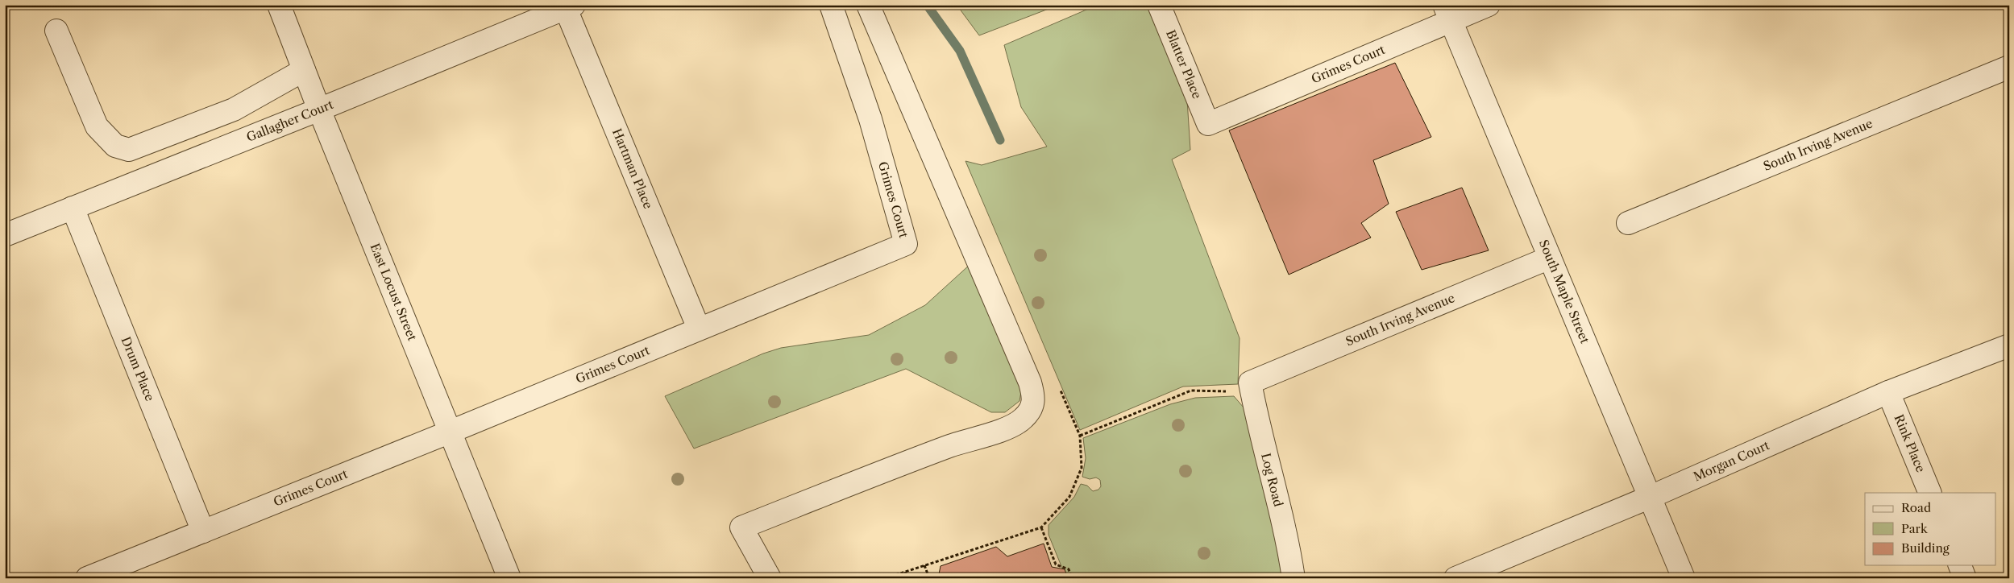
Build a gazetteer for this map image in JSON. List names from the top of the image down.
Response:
{
  "streets": {
    "street": [
      "Blatter Place",
      "Grimes Court",
      "Gallagher Court",
      "South Irving Avenue",
      "Hartman Place",
      "East Locust Street",
      "South Maple Street",
      "Drum Place",
      "Rink Place",
      "Morgan Court",
      "Log Road"
    ]
  },
  "crossings": [
    ["Blatter Place", "Grimes Court"],
    ["Grimes Court", "Hartman Place"],
    ["Grimes Court", "East Locust Street"],
    ["Grimes Court", "South Maple Street"],
    ["Grimes Court", "Drum Place"],
    ["Gallagher Court", "Hartman Place"],
    ["Gallagher Court", "East Locust Street"],
    ["Gallagher Court", "Drum Place"],
    ["South Irving Avenue", "South Maple Street"],
    ["South Irving Avenue", "Log Road"],
    ["South Maple Street", "Morgan Court"],
    ["Rink Place", "Morgan Court"]
  ],
  "legend": ["Road", "Park", "Building"]
}
